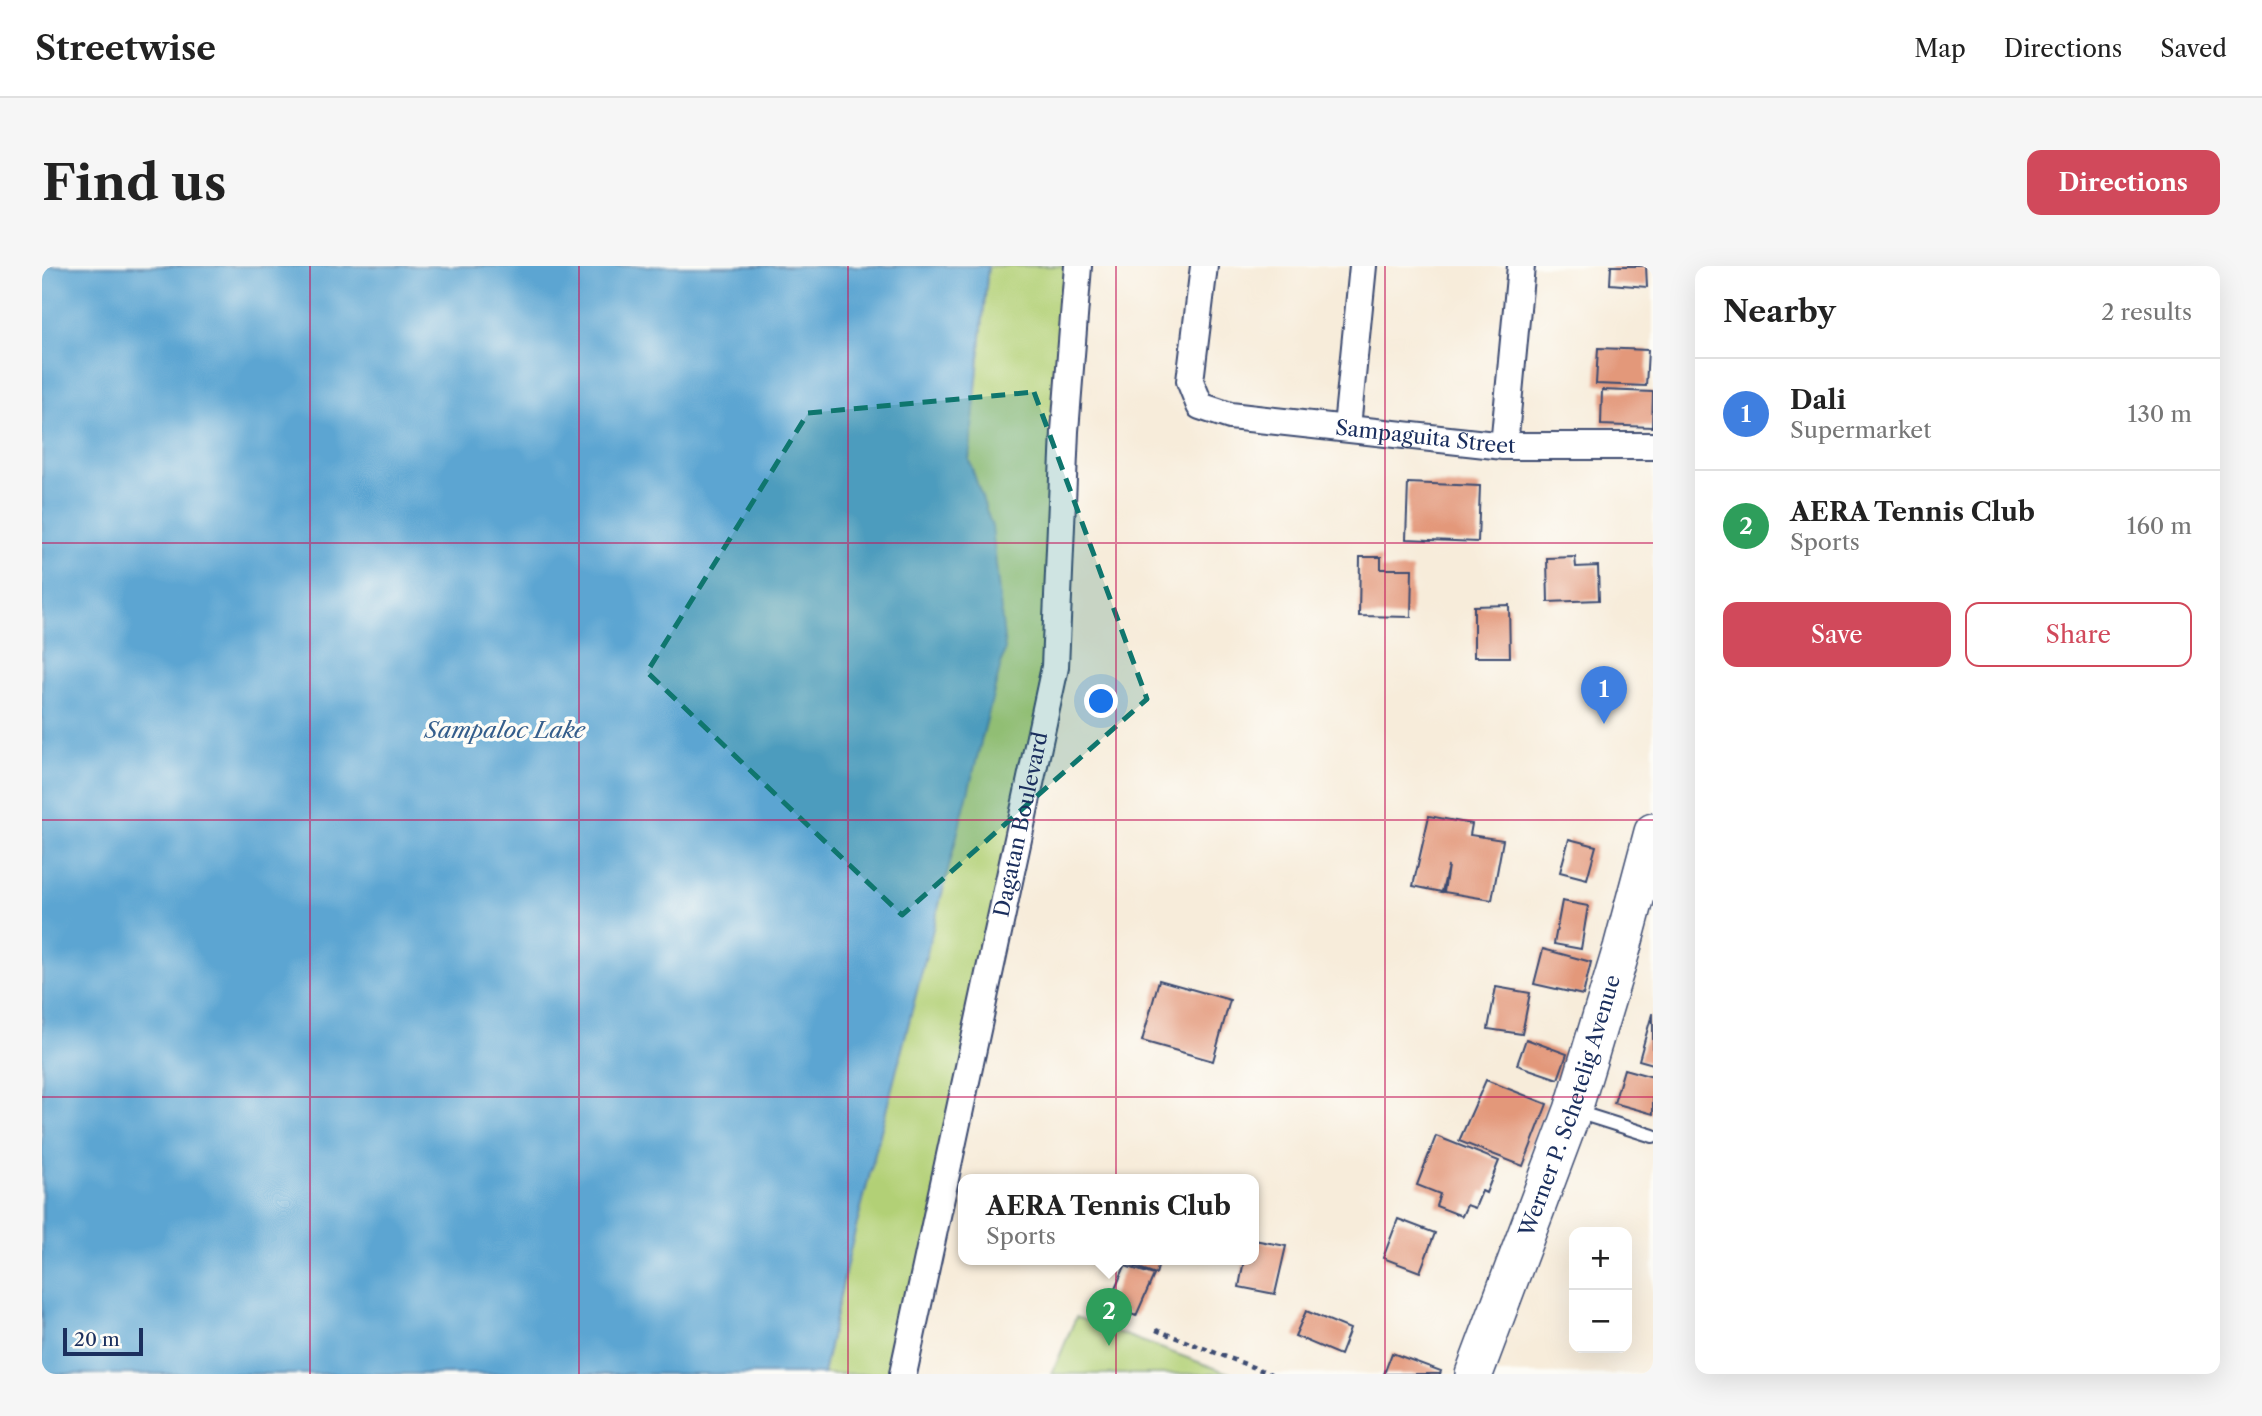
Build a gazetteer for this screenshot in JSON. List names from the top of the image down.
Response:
{
  "streets": {
    "main road": ["Werner P. Schetelig Avenue"],
    "street": ["Sampaguita Street", "Dagatan Boulevard"]
  },
  "water": ["Sampaloc Lake"],
  "scale_bar": "20 m",
  "page": {
    "header": "Streetwise",
    "nav": ["Map", "Directions", "Saved"],
    "buttons": [
      "Directions",
      ["Save", "Share"]
    ],
    "title": "Find us",
    "heading": ["Nearby", "2 results"],
    "list": [
      {
        "mark": "1",
        "name": "Dali",
        "note": "Supermarket",
        "value": "130 m"
      },
      {
        "mark": "2",
        "name": "AERA Tennis Club",
        "note": "Sports",
        "value": "160 m"
      }
    ],
    "pins": ["1", "2"],
    "popup": ["AERA Tennis Club", "Sports"],
    "map_buttons": ["+", "−"],
    "scale": "20 m"
  }
}
